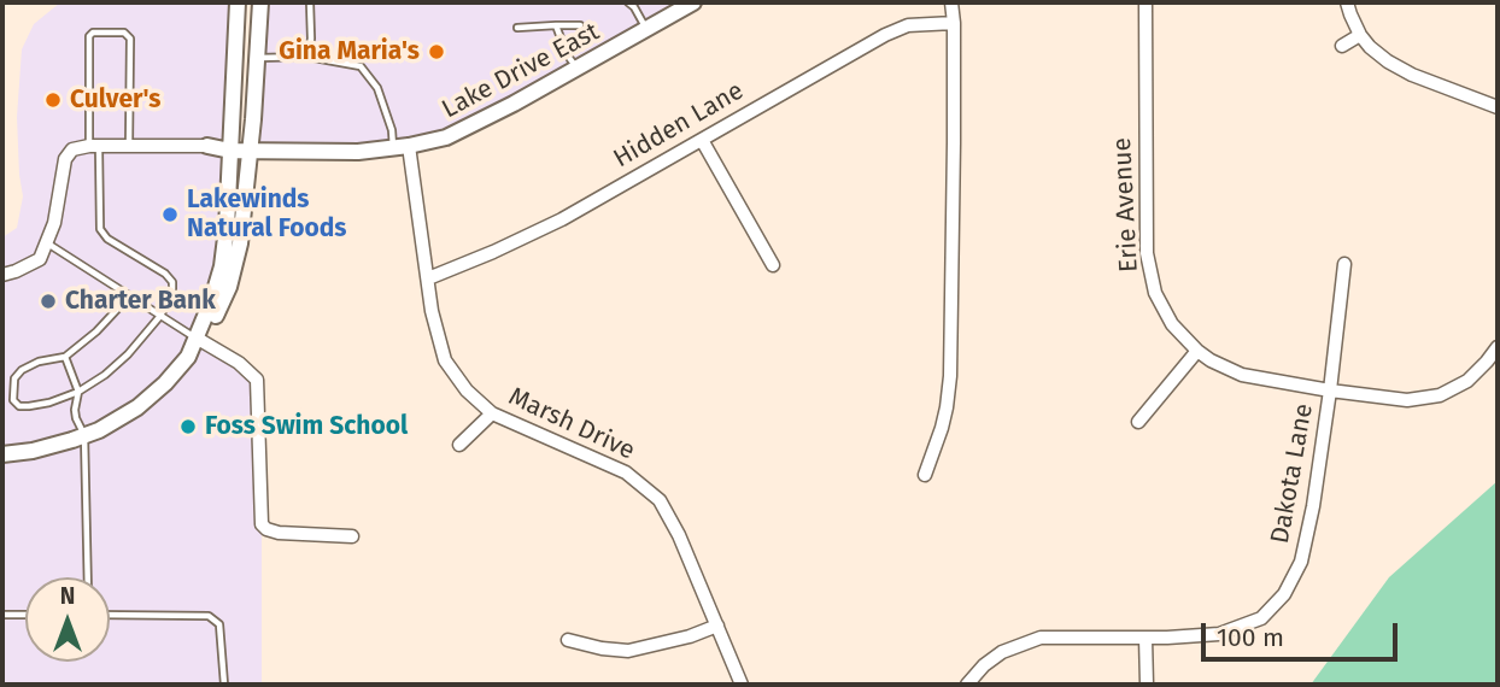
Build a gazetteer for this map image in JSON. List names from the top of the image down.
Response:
{
  "streets": {
    "street": [
      "Lake Drive East",
      "Hidden Lane",
      "Erie Avenue",
      "Marsh Drive",
      "Dakota Lane"
    ]
  },
  "crossings": [
    ["Lake Drive East", "Marsh Drive"],
    ["Hidden Lane", "Marsh Drive"],
    ["Erie Avenue", "Dakota Lane"]
  ],
  "places": [
    "Gina Maria's",
    "Culver's",
    "Lakewinds Natural Foods",
    "Charter Bank",
    "Foss Swim School"
  ],
  "scale_bar": "100 m",
  "north": "top"
}
